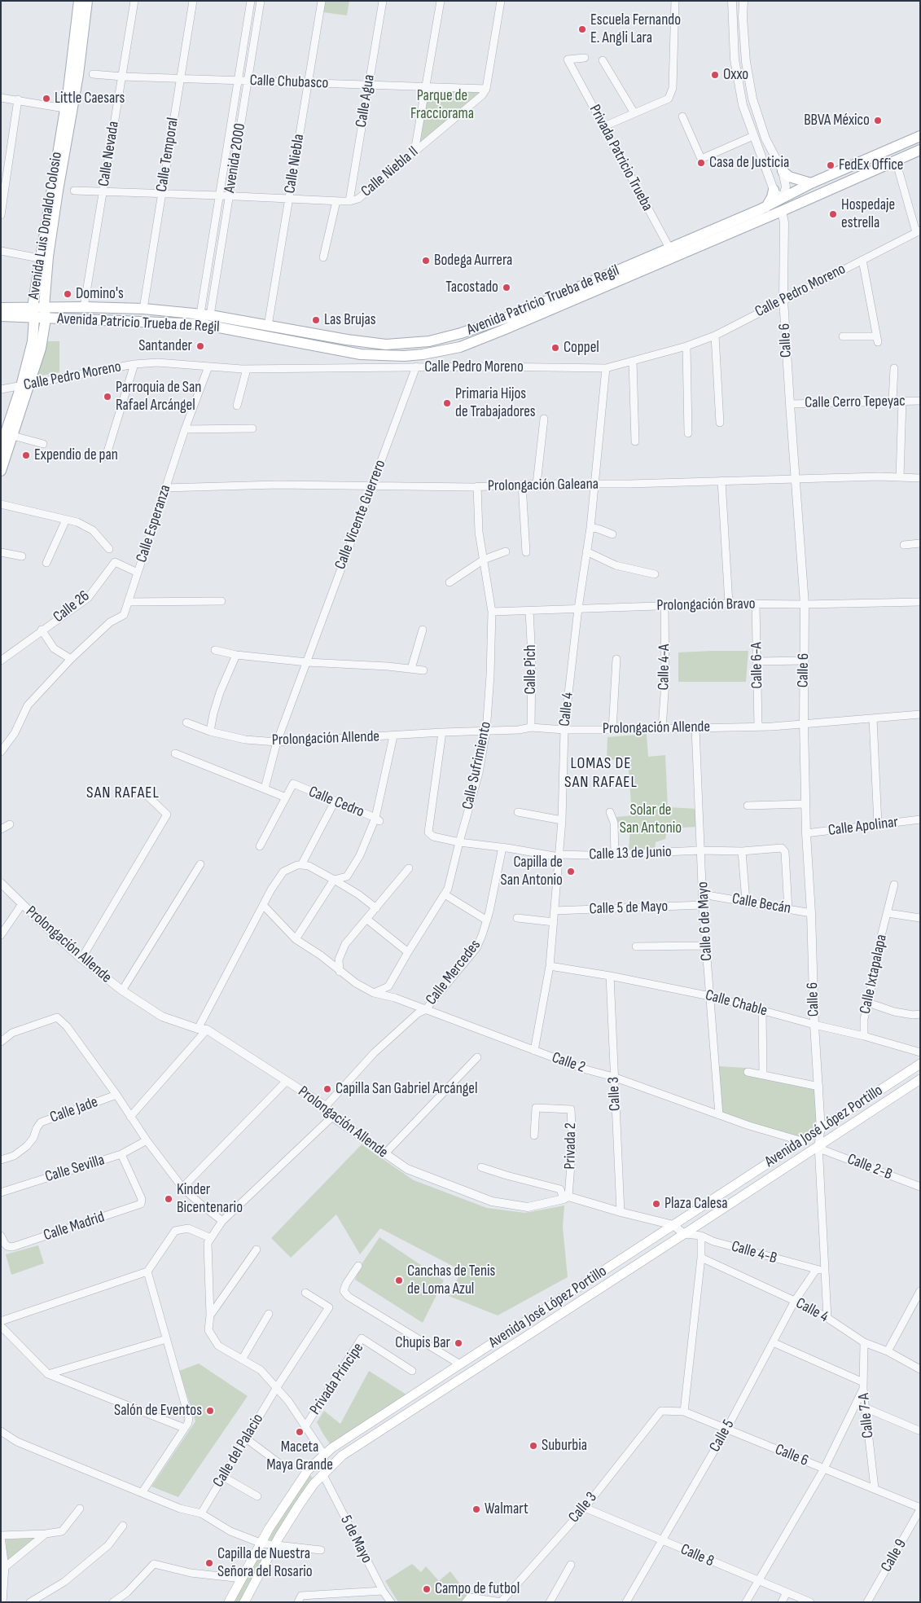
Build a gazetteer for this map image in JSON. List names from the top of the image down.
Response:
{
  "streets": {
    "main road": ["Avenida Luis Donaldo Colosio", "Avenida Patricio Trueba de Regil", "Avenida José López Portillo"],
    "street": [
      "Calle Chubasco",
      "Calle Agua",
      "Calle Nevada",
      "Calle Temporal",
      "Avenida 2000",
      "Privada Patricio Trueba",
      "Calle Niebla",
      "Calle Niebla II",
      "Calle Pedro Moreno",
      "Calle 6",
      "Calle Cerro Tepeyac",
      "Prolongación Galeana",
      "Calle Vicente Guerrero",
      "Calle Esperanza",
      "Prolongación Bravo",
      "Calle 26",
      "Calle 6-A",
      "Calle 4-A",
      "Calle Pich",
      "Calle 4",
      "Prolongación Allende",
      "Calle Sufrimiento",
      "Calle Cedro",
      "Calle Apolinar",
      "Calle 13 de Junio",
      "Calle Becán",
      "Calle 5 de Mayo",
      "Calle 6 de Mayo",
      "Calle Mercedes",
      "Calle Ixtapalapa",
      "Calle Chable",
      "Calle 2",
      "Calle 3",
      "Calle Jade",
      "Privada 2",
      "Calle 2-B",
      "Calle Sevilla",
      "Calle Madrid",
      "Calle 4-B",
      "Privada Príncipe",
      "Calle 7-A",
      "Calle 5",
      "Calle del Palacio",
      "5 de Mayo",
      "Calle 8",
      "Calle 9"
    ]
  },
  "crossings": [
    ["Calle Chubasco", "Calle Agua"],
    ["Calle Chubasco", "Calle Nevada"],
    ["Calle Chubasco", "Calle Temporal"],
    ["Calle Chubasco", "Avenida 2000"],
    ["Calle Chubasco", "Calle Niebla"],
    ["Calle Chubasco", "Calle Niebla II"],
    ["Calle Agua", "Calle Niebla II"],
    ["Calle Nevada", "Calle Niebla II"],
    ["Calle Nevada", "Avenida Patricio Trueba de Regil"],
    ["Calle Temporal", "Calle Niebla II"],
    ["Calle Temporal", "Avenida Patricio Trueba de Regil"],
    ["Avenida 2000", "Calle Niebla II"],
    ["Avenida 2000", "Avenida Patricio Trueba de Regil"],
    ["Privada Patricio Trueba", "Avenida Patricio Trueba de Regil"],
    ["Calle Niebla", "Calle Niebla II"],
    ["Calle Niebla", "Avenida Patricio Trueba de Regil"],
    ["Avenida Luis Donaldo Colosio", "Calle Pedro Moreno"],
    ["Avenida Luis Donaldo Colosio", "Avenida Patricio Trueba de Regil"],
    ["Calle Pedro Moreno", "Calle 6"],
    ["Calle Pedro Moreno", "Calle Vicente Guerrero"],
    ["Calle Pedro Moreno", "Calle Esperanza"],
    ["Calle Pedro Moreno", "Calle 4"],
    ["Avenida Patricio Trueba de Regil", "Calle 6"],
    ["Calle 6", "Calle Cerro Tepeyac"],
    ["Calle 6", "Prolongación Galeana"],
    ["Calle 6", "Prolongación Bravo"],
    ["Calle 6", "Prolongación Allende"],
    ["Calle 6", "Calle Apolinar"],
    ["Calle 6", "Calle Becán"],
    ["Calle 6", "Calle Chable"],
    ["Calle 6", "Calle 3"],
    ["Calle 6", "Avenida José López Portillo"],
    ["Calle 6", "Calle 7-A"],
    ["Calle 6", "Calle 5"],
    ["Calle 6", "Calle 9"],
    ["Prolongación Galeana", "Calle Vicente Guerrero"],
    ["Prolongación Galeana", "Calle Esperanza"],
    ["Prolongación Galeana", "Calle 4"],
    ["Prolongación Galeana", "Calle Sufrimiento"],
    ["Calle Vicente Guerrero", "Prolongación Allende"],
    ["Calle Esperanza", "Calle 26"],
    ["Prolongación Bravo", "Calle 6-A"],
    ["Prolongación Bravo", "Calle 4-A"],
    ["Prolongación Bravo", "Calle Pich"],
    ["Prolongación Bravo", "Calle 4"],
    ["Prolongación Bravo", "Calle Sufrimiento"],
    ["Calle 6-A", "Prolongación Allende"],
    ["Calle 4-A", "Prolongación Allende"],
    ["Calle Pich", "Prolongación Allende"],
    ["Calle 4", "Prolongación Allende"],
    ["Calle 4", "Calle 13 de Junio"],
    ["Calle 4", "Calle 5 de Mayo"],
    ["Calle 4", "Calle Chable"],
    ["Calle 4", "Calle 2"],
    ["Calle 4", "Calle 7-A"],
    ["Calle 4", "Calle 5"],
    ["Prolongación Allende", "Calle Sufrimiento"],
    ["Prolongación Allende", "Calle Cedro"],
    ["Prolongación Allende", "Calle 13 de Junio"],
    ["Prolongación Allende", "Calle 6 de Mayo"],
    ["Prolongación Allende", "Calle Mercedes"],
    ["Prolongación Allende", "Calle 3"],
    ["Prolongación Allende", "Avenida José López Portillo"],
    ["Prolongación Allende", "Privada 2"],
    ["Prolongación Allende", "Calle 4-B"],
    ["Calle Sufrimiento", "Calle 13 de Junio"],
    ["Calle Sufrimiento", "Calle 2"],
    ["Calle 13 de Junio", "Calle Becán"],
    ["Calle 13 de Junio", "Calle 6 de Mayo"],
    ["Calle 13 de Junio", "Calle Mercedes"],
    ["Calle 5 de Mayo", "Calle 6 de Mayo"],
    ["Calle 6 de Mayo", "Calle Chable"],
    ["Calle 6 de Mayo", "Calle 2"],
    ["Calle Mercedes", "Calle 2"],
    ["Calle Ixtapalapa", "Calle Chable"],
    ["Calle Chable", "Calle 3"],
    ["Calle 2", "Calle 3"],
    ["Calle 2", "Avenida José López Portillo"],
    ["Calle 3", "Calle 8"],
    ["Avenida José López Portillo", "Calle 2-B"],
    ["Avenida José López Portillo", "Calle 4-B"],
    ["Avenida José López Portillo", "5 de Mayo"],
    ["Calle Sevilla", "Calle Madrid"],
    ["Calle 4-B", "Calle 5"],
    ["Calle 5", "Calle 8"]
  ],
  "districts": ["LOMAS DE SAN RAFAEL", "SAN RAFAEL"],
  "parks": ["Parque de Fracciorama", "Solar de San Antonio"],
  "places": [
    "Escuela Fernando E. Angli Lara",
    "Oxxo",
    "Little Caesars",
    "BBVA México",
    "Casa de Justicia",
    "FedEx Office",
    "Hospedaje estrella",
    "Bodega Aurrera",
    "Tacostado",
    "Domino's",
    "Las Brujas",
    "Santander",
    "Coppel",
    "Parroquia de San Rafael Arcángel",
    "Primaria Hijos de Trabajadores",
    "Expendio de pan",
    "Capilla de San Antonio",
    "Capilla San Gabriel Arcángel",
    "Kinder Bicentenario",
    "Plaza Calesa",
    "Canchas de Tenis de Loma Azul",
    "Chupis Bar",
    "Salón de Eventos",
    "Maceta Maya Grande",
    "Suburbia",
    "Walmart",
    "Capilla de Nuestra Señora del Rosario",
    "Campo de futbol"
  ]
}
